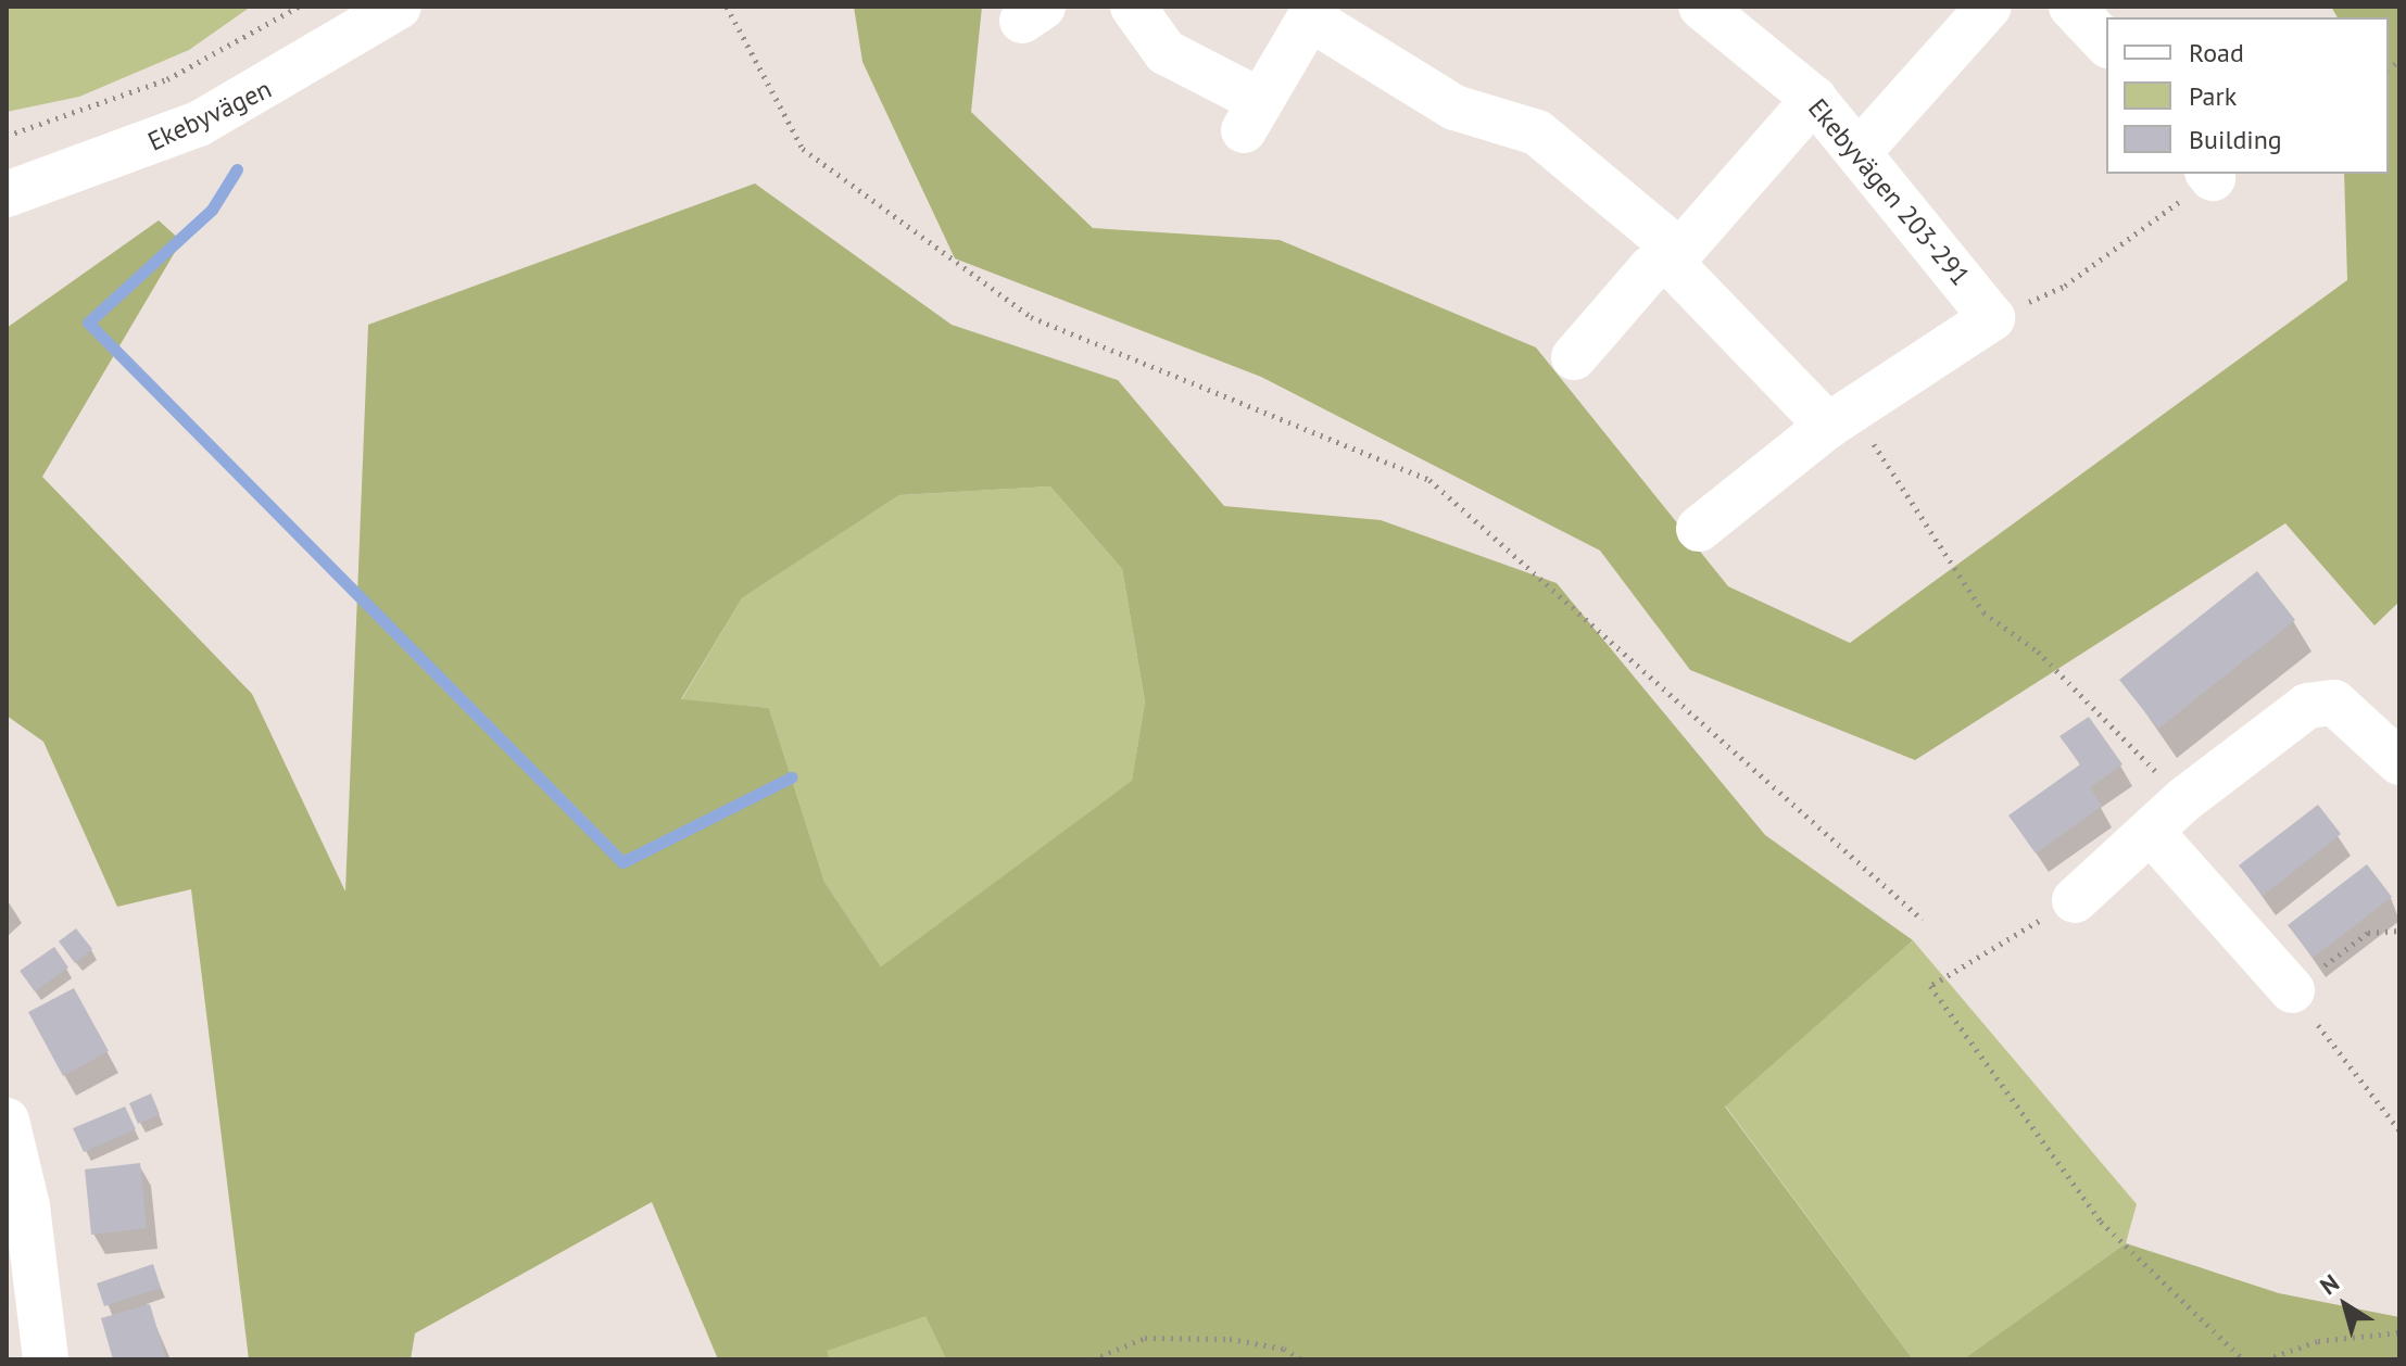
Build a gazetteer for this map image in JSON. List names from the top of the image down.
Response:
{
  "streets": {
    "street": ["Ekebyvägen", "Ekebyvägen 203-291"]
  },
  "legend": ["Road", "Park", "Building"],
  "north": "top left"
}
